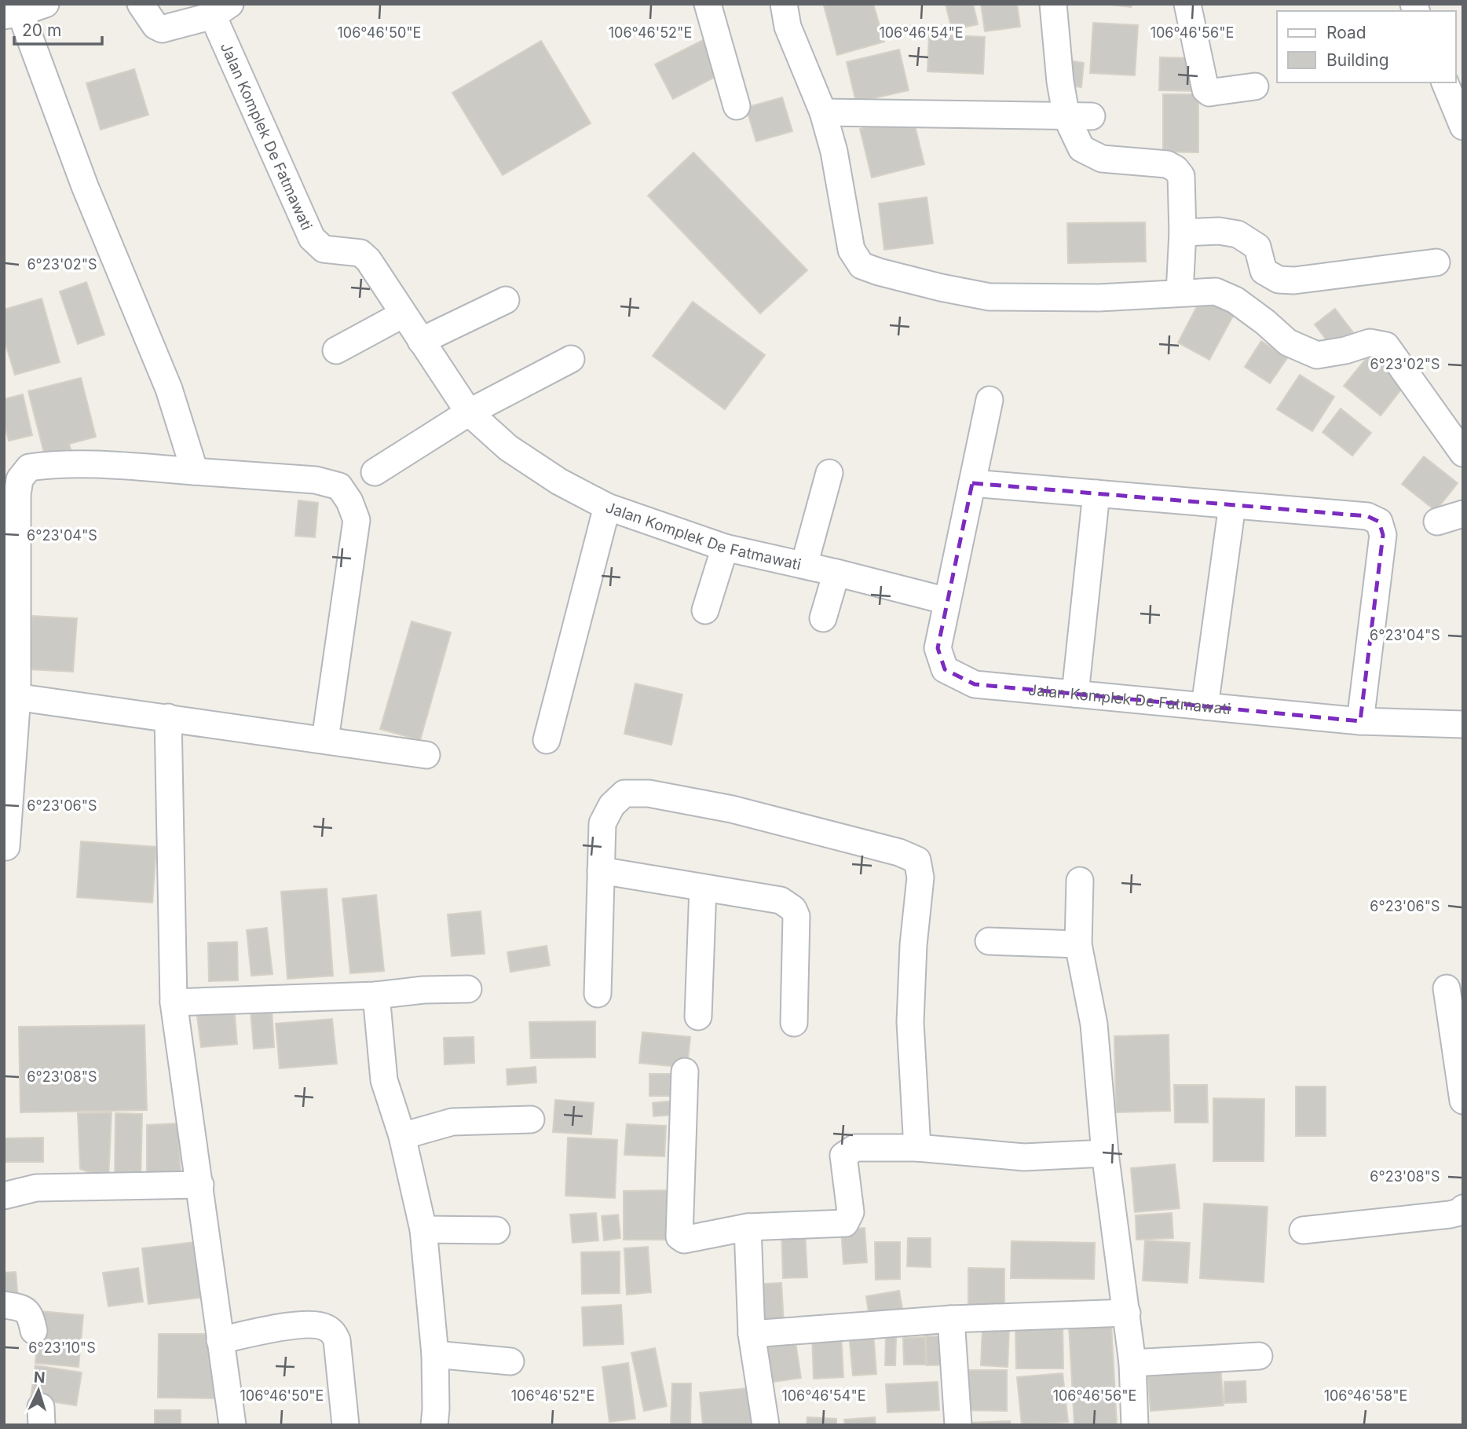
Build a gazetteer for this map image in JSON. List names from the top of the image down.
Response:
{
  "streets": {
    "street": ["Jalan Komplek De Fatmawati"]
  },
  "legend": ["Road", "Building"],
  "scale_bar": "20 m",
  "north": "top",
  "coordinates": [
    "106°46'50\"E",
    "106°46'54\"E",
    "106°46'52\"E",
    "106°46'56\"E",
    "6°23'02\"S",
    "6°23'04\"S",
    "6°23'06\"S",
    "6°23'08\"S",
    "6°23'10\"S",
    "106°46'58\"E"
  ]
}
